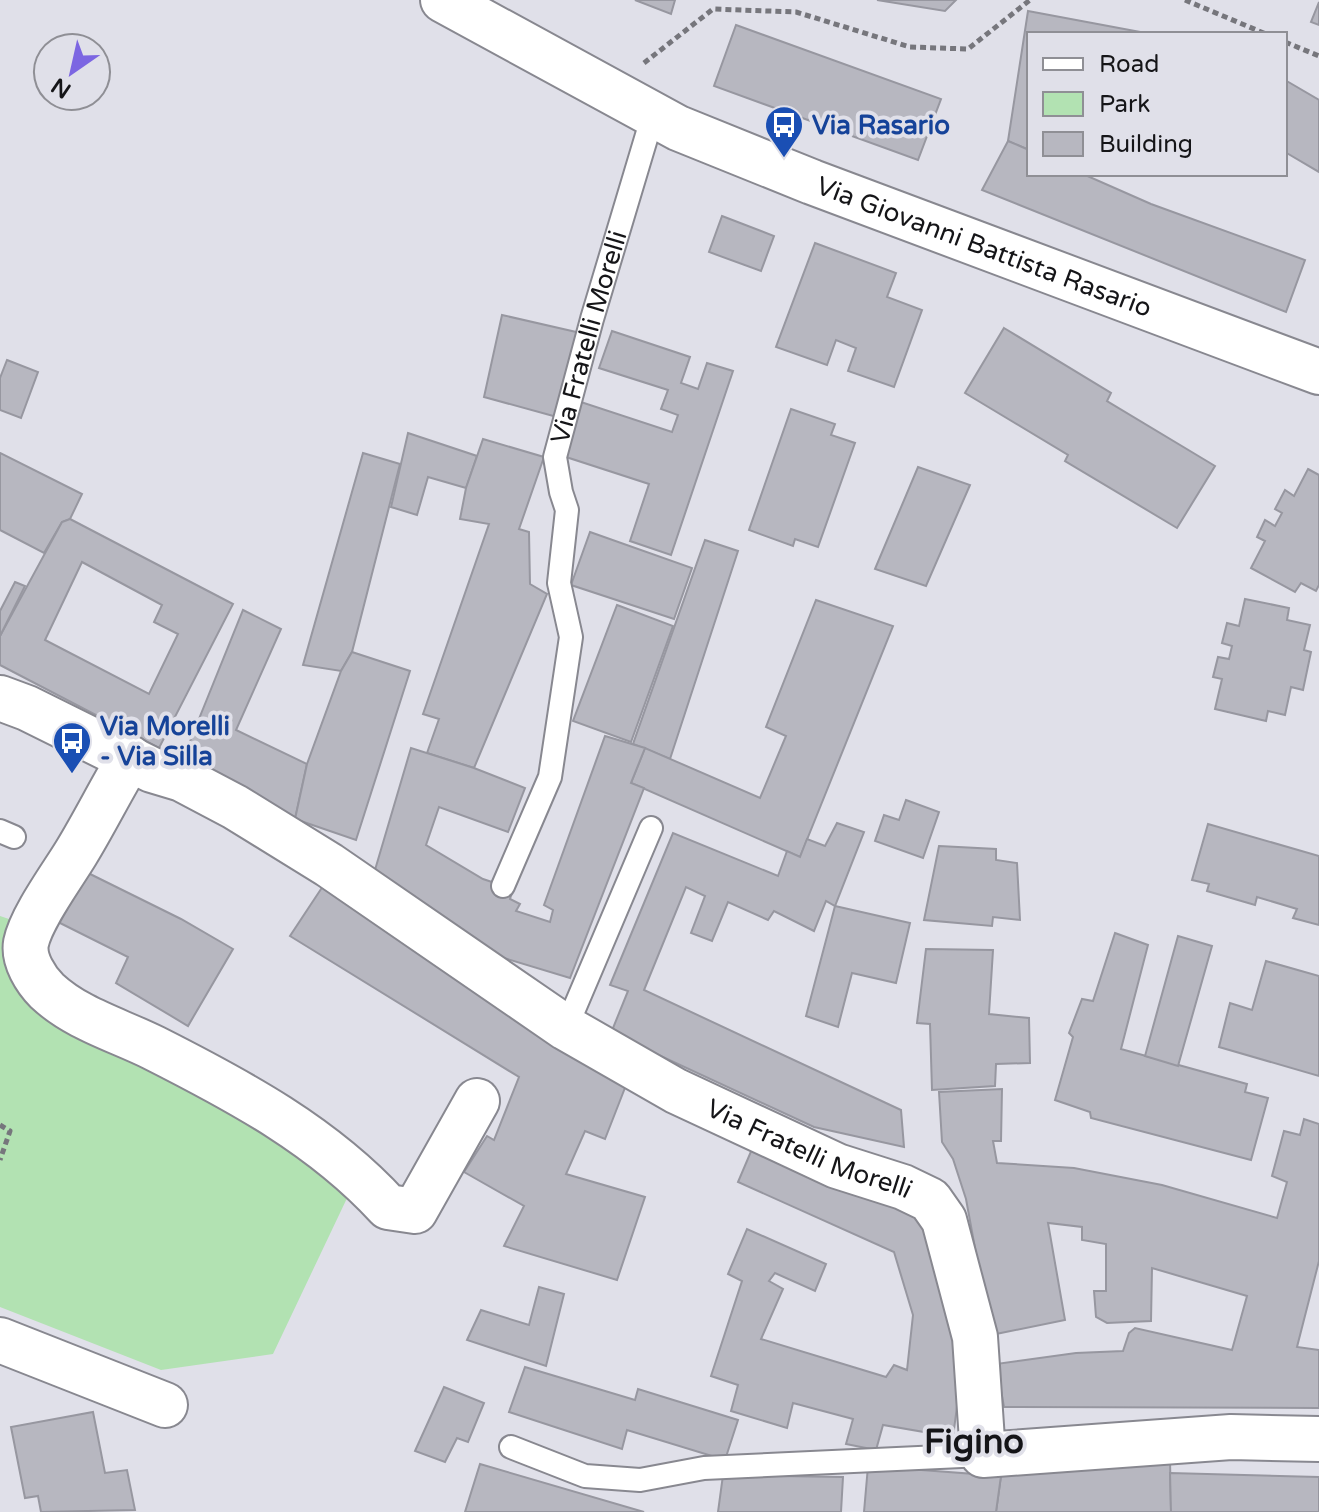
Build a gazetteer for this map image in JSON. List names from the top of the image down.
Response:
{
  "streets": {
    "street": ["Via Giovanni Battista Rasario", "Via Fratelli Morelli"]
  },
  "crossings": [
    ["Via Giovanni Battista Rasario", "Via Fratelli Morelli"]
  ],
  "districts": ["Figino"],
  "places": {
    "bus stop": ["Via Rasario", "Via Morelli - Via Silla"]
  },
  "legend": ["Road", "Park", "Building"],
  "north": "bottom left"
}
